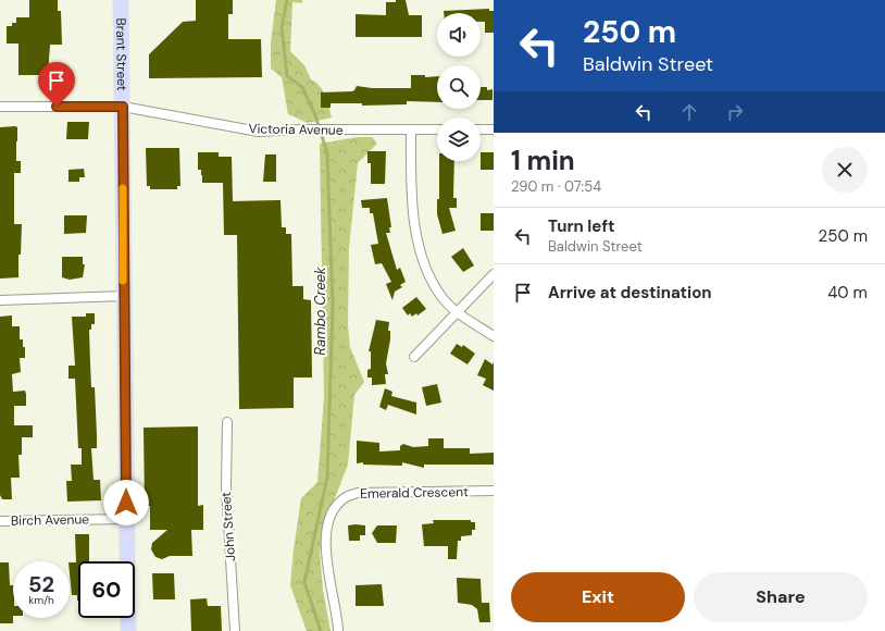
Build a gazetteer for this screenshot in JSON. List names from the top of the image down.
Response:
{
  "streets": {
    "main road": ["Brant Street"],
    "street": [
      "Victoria Avenue",
      "Emerald Crescent",
      "Birch Avenue",
      "John Street"
    ]
  },
  "crossings": [
    ["Brant Street", "Victoria Avenue"],
    ["Brant Street", "Birch Avenue"]
  ],
  "water": ["Rambo Creek"],
  "page": {
    "turn": ["250 m", "Baldwin Street"],
    "heading": ["1 min", "290 m · 07:54"],
    "list": [
      {
        "name": "Turn left",
        "note": "Baldwin Street",
        "value": "250 m"
      },
      {
        "name": "Arrive at destination",
        "value": "40 m"
      }
    ],
    "speed": "52 km/h",
    "limit": "60",
    "buttons": ["Exit", "Share"]
  }
}
